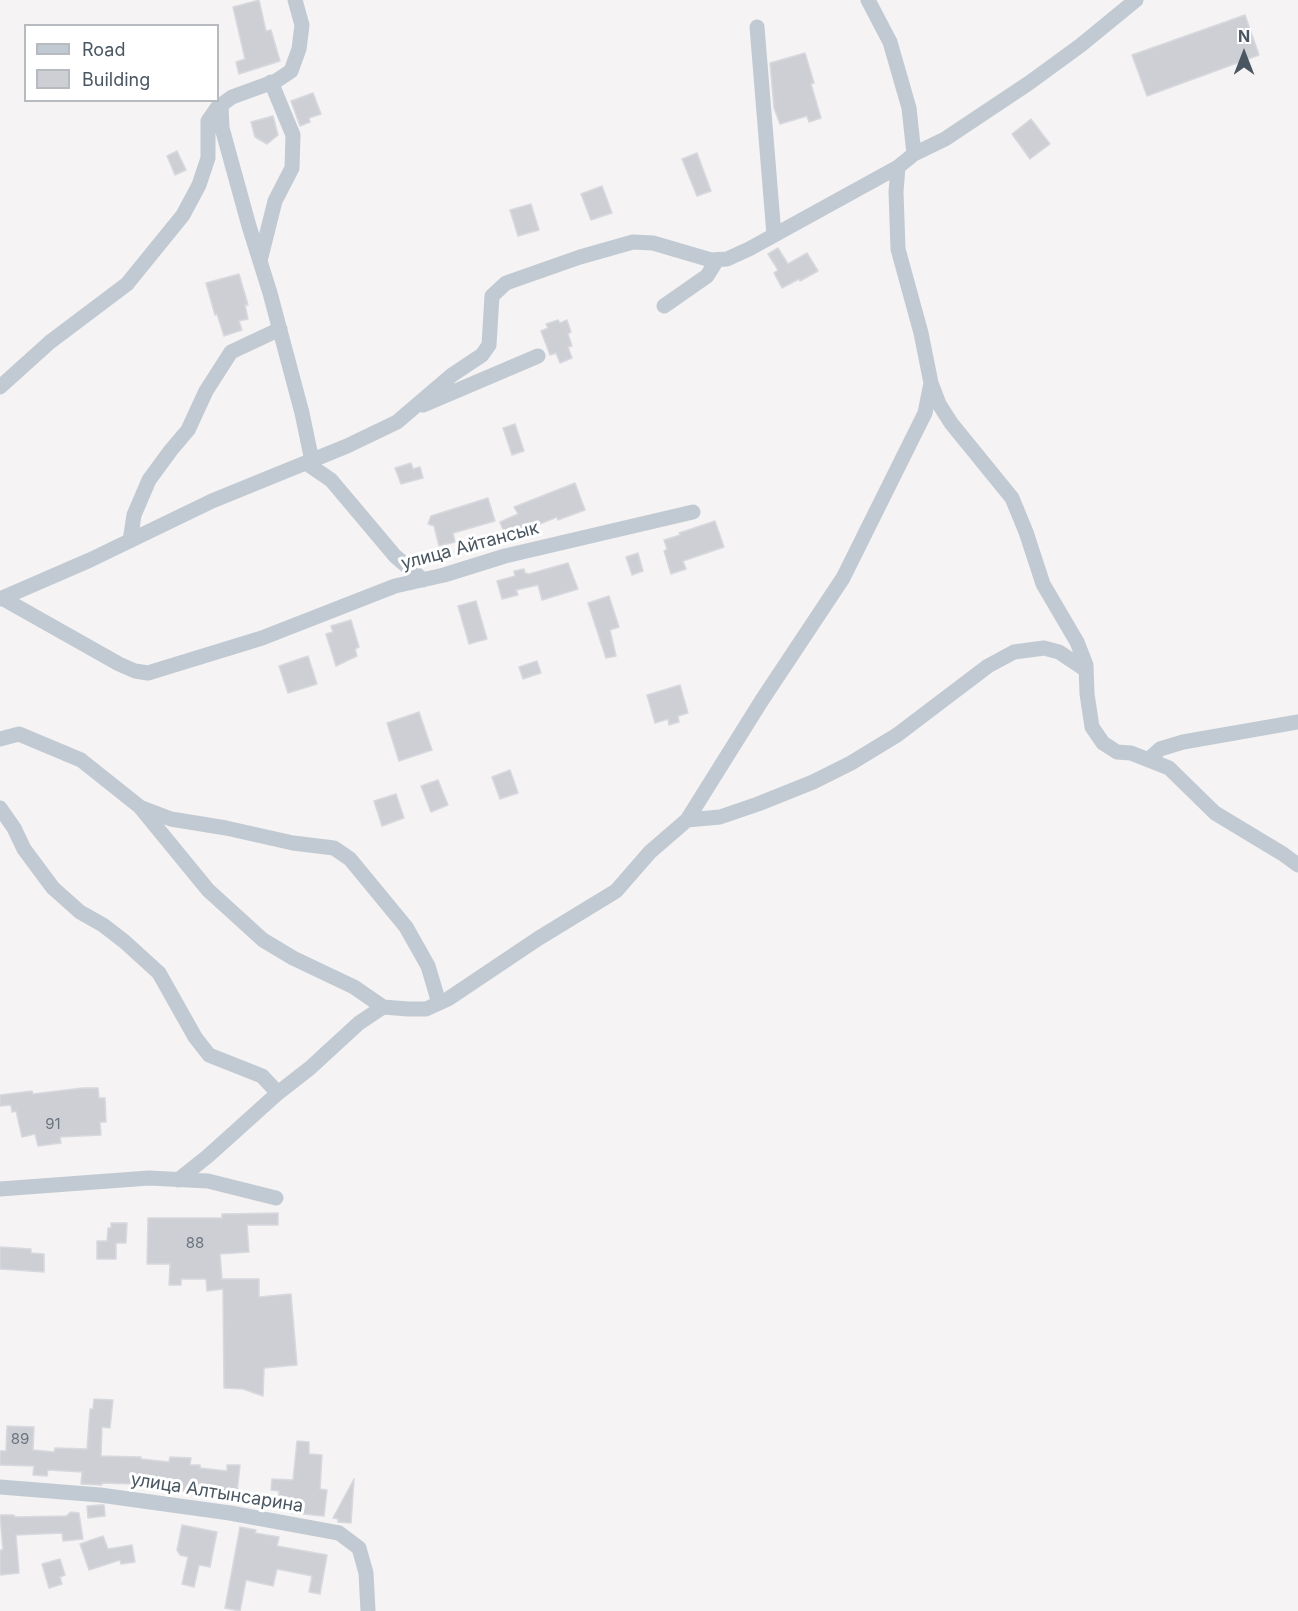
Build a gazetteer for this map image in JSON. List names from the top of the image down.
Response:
{
  "streets": {
    "street": ["улица Айтансык", "улица Алтынсарина"]
  },
  "house_numbers": ["91", "88", "89"],
  "legend": ["Road", "Building"],
  "north": "top"
}
